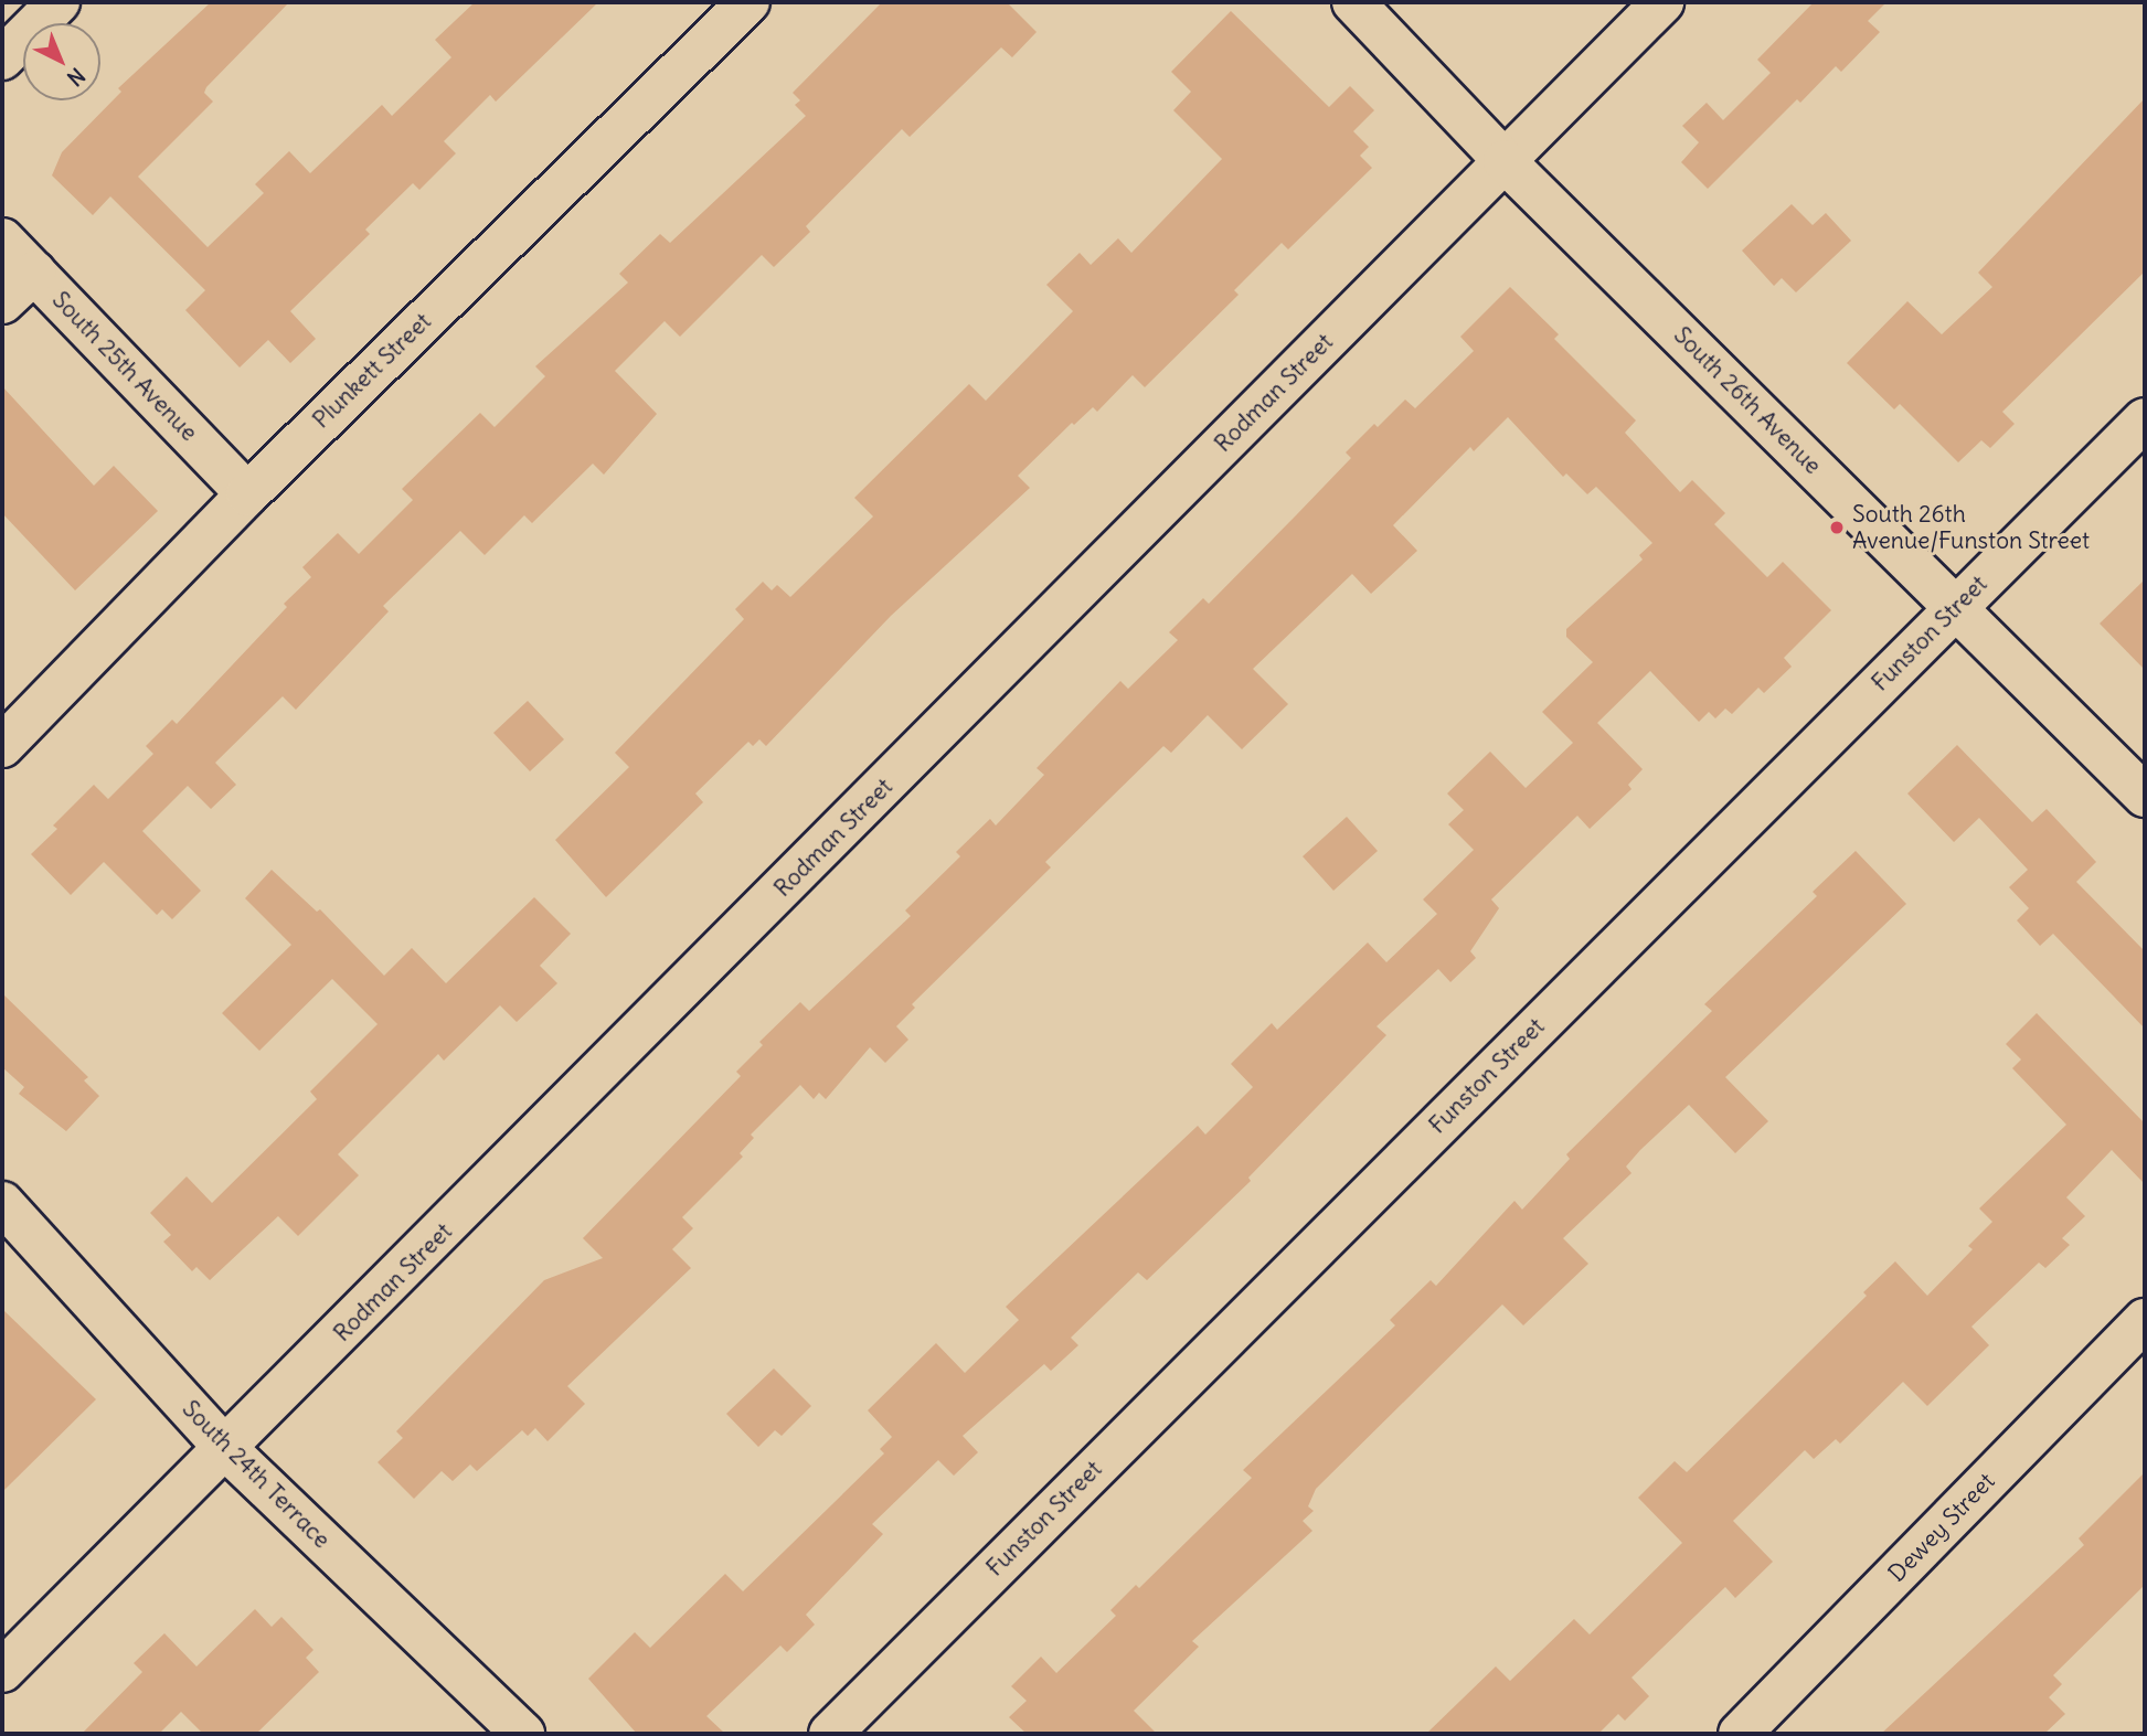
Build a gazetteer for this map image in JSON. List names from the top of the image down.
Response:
{
  "streets": {
    "street": [
      "South 25th Avenue",
      "Plunkett Street",
      "Rodman Street",
      "South 26th Avenue",
      "Funston Street",
      "South 24th Terrace",
      "Dewey Street"
    ]
  },
  "crossings": [
    ["South 25th Avenue", "Plunkett Street"],
    ["Rodman Street", "South 26th Avenue"],
    ["Rodman Street", "South 24th Terrace"],
    ["South 26th Avenue", "Funston Street"]
  ],
  "places": ["South 26th Avenue/Funston Street"],
  "north": "bottom right"
}
